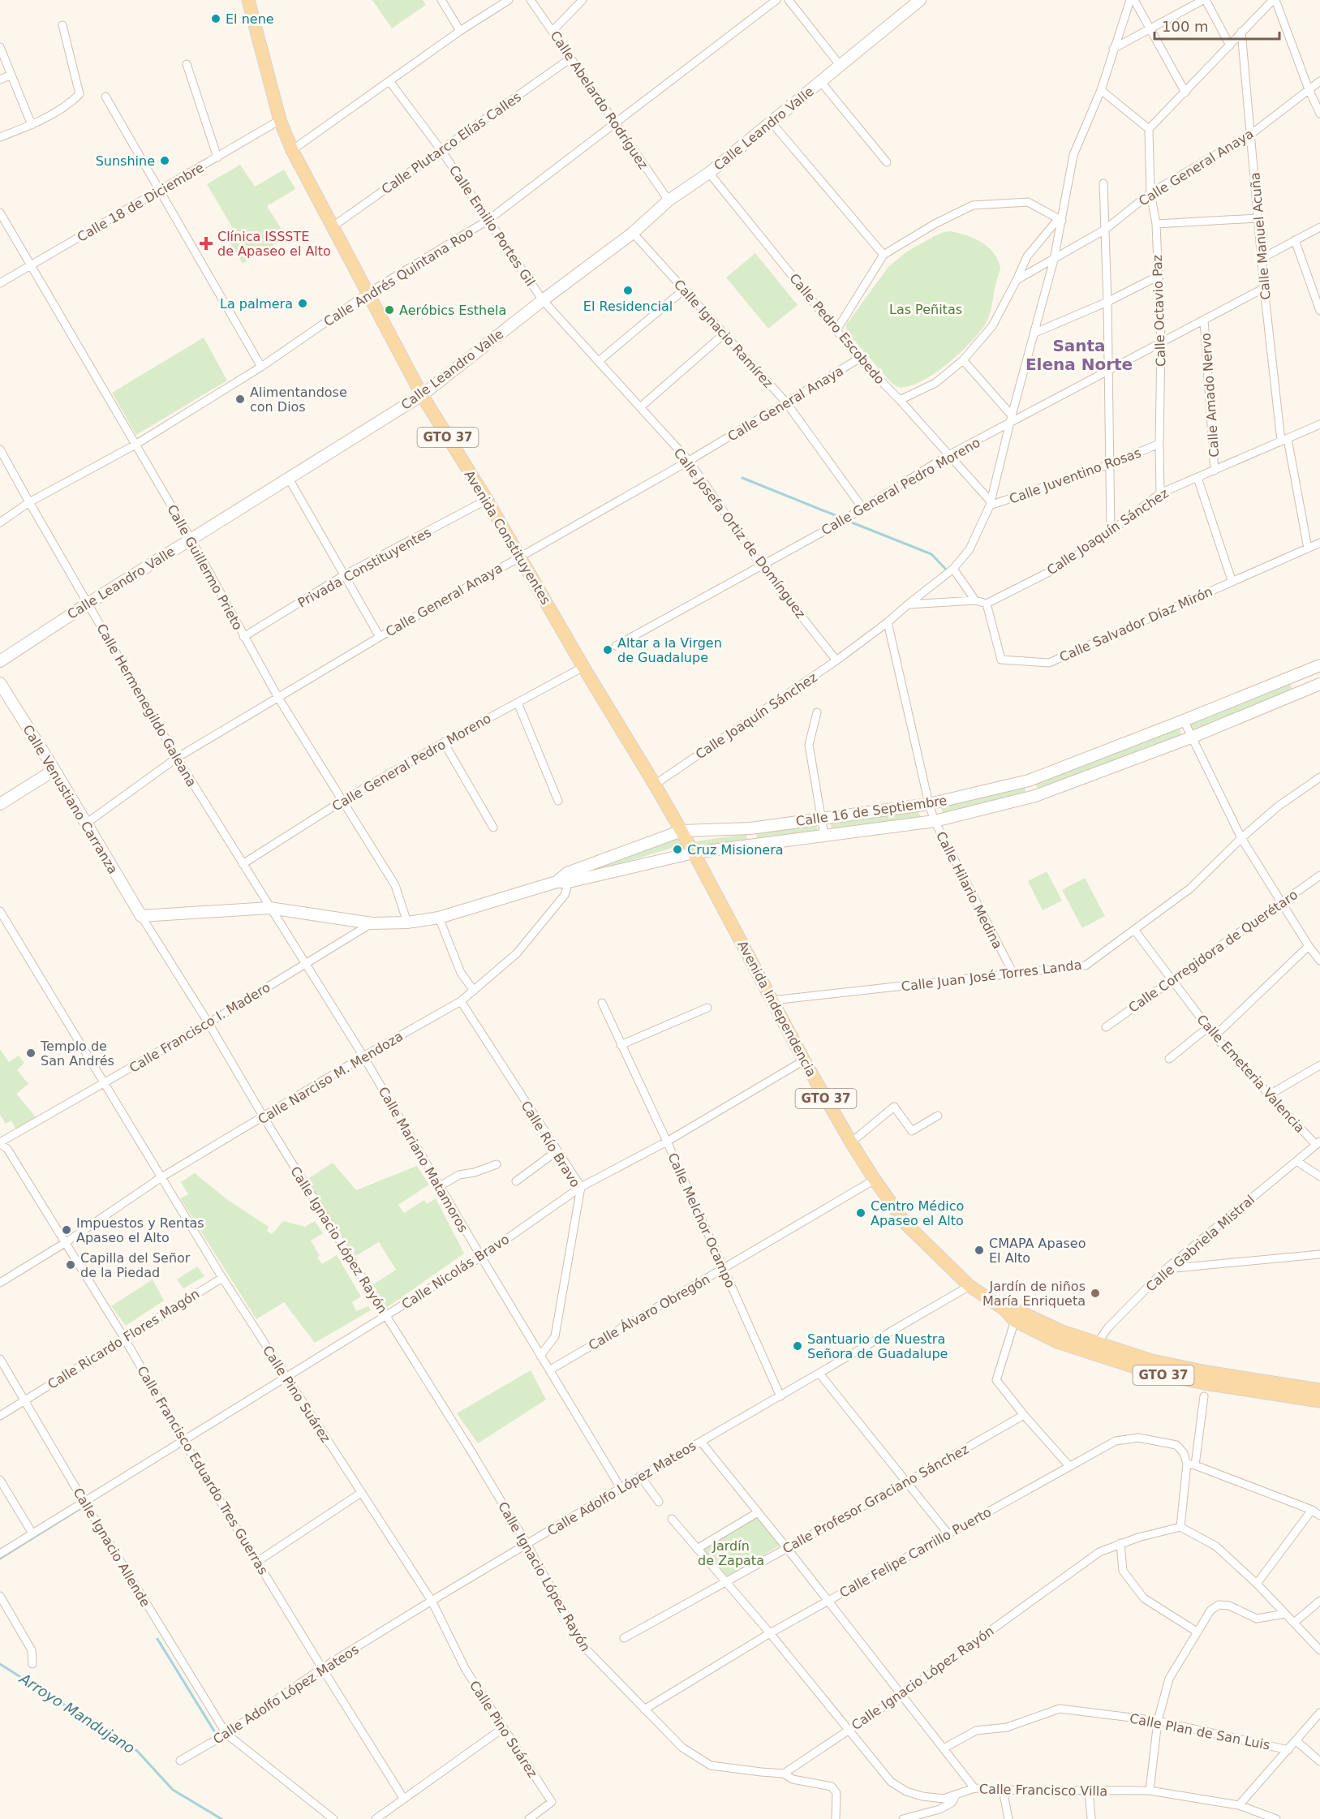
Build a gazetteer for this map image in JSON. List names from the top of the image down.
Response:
{
  "streets": {
    "main road": ["GTO 37", "Avenida Constituyentes", "Avenida Independencia"],
    "street": [
      "Calle Abelardo Rodríguez",
      "Calle Leandro Valle",
      "Calle Plutarco Elías Calles",
      "Calle General Anaya",
      "Calle 18 de Diciembre",
      "Calle Emilio Portes Gil",
      "Calle Manuel Acuña",
      "Calle Andrés Quintana Roo",
      "Calle Octavio Paz",
      "Calle Pedro Escobedo",
      "Calle Ignacio Ramírez",
      "Calle Amado Nervo",
      "Calle Juventino Rosas",
      "Calle General Pedro Moreno",
      "Calle Joaquín Sánchez",
      "Calle Josefa Ortiz de Domínguez",
      "Calle Guillermo Prieto",
      "Privada Constituyentes",
      "Calle Salvador Díaz Mirón",
      "Calle Hermenegildo Galeana",
      "Calle Venustiano Carranza",
      "Calle 16 de Septiembre",
      "Calle Hilario Medina",
      "Calle Corregidora de Querétaro",
      "Calle Juan José Torres Landa",
      "Calle Francisco I. Madero",
      "Calle Emeteria Valencia",
      "Calle Narciso M. Mendoza",
      "Calle Río Bravo",
      "Calle Mariano Matamoros",
      "Calle Melchor Ocampo",
      "Calle Ignacio López Rayón",
      "Calle Gabriela Mistral",
      "Calle Nicolás Bravo",
      "Calle Álvaro Obregón",
      "Calle Ricardo Flores Magón",
      "Calle Pino Suárez",
      "Calle Francisco Eduardo Tres Guerras",
      "Calle Adolfo López Mateos",
      "Calle Profesor Graciano Sánchez",
      "Calle Ignacio Allende",
      "Calle Felipe Carrillo Puerto",
      "Calle Plan de San Luis",
      "Calle Francisco Villa"
    ]
  },
  "crossings": [
    ["Calle Abelardo Rodríguez", "Calle Leandro Valle"],
    ["Calle Abelardo Rodríguez", "Calle Plutarco Elías Calles"],
    ["Calle Abelardo Rodríguez", "Calle Andrés Quintana Roo"],
    ["Calle Leandro Valle", "Calle Emilio Portes Gil"],
    ["Calle Leandro Valle", "Calle Pedro Escobedo"],
    ["Calle Leandro Valle", "Calle Ignacio Ramírez"],
    ["Calle Leandro Valle", "Calle Josefa Ortiz de Domínguez"],
    ["Calle Leandro Valle", "Avenida Constituyentes"],
    ["Calle Leandro Valle", "Calle Guillermo Prieto"],
    ["Calle Leandro Valle", "Calle Hermenegildo Galeana"],
    ["Calle Plutarco Elías Calles", "Calle Emilio Portes Gil"],
    ["Calle Plutarco Elías Calles", "Avenida Constituyentes"],
    ["Calle General Anaya", "Calle Manuel Acuña"],
    ["Calle General Anaya", "Calle Octavio Paz"],
    ["Calle General Anaya", "Calle Pedro Escobedo"],
    ["Calle General Anaya", "Calle Ignacio Ramírez"],
    ["Calle General Anaya", "Calle Joaquín Sánchez"],
    ["Calle General Anaya", "Calle Josefa Ortiz de Domínguez"],
    ["Calle General Anaya", "Avenida Constituyentes"],
    ["Calle General Anaya", "Calle Guillermo Prieto"],
    ["Calle General Anaya", "Calle Hermenegildo Galeana"],
    ["Calle General Anaya", "Calle Venustiano Carranza"],
    ["Calle 18 de Diciembre", "Avenida Constituyentes"],
    ["Calle 18 de Diciembre", "Calle Guillermo Prieto"],
    ["Calle Emilio Portes Gil", "Calle Andrés Quintana Roo"],
    ["Calle Emilio Portes Gil", "Calle Josefa Ortiz de Domínguez"],
    ["Calle Manuel Acuña", "Calle General Pedro Moreno"],
    ["Calle Manuel Acuña", "Calle Joaquín Sánchez"],
    ["Calle Manuel Acuña", "Calle Salvador Díaz Mirón"],
    ["Calle Andrés Quintana Roo", "Avenida Constituyentes"],
    ["Calle Andrés Quintana Roo", "Calle Guillermo Prieto"],
    ["Calle Andrés Quintana Roo", "Calle Hermenegildo Galeana"],
    ["Calle Octavio Paz", "Calle Juventino Rosas"],
    ["Calle Octavio Paz", "Calle General Pedro Moreno"],
    ["Calle Octavio Paz", "Calle Joaquín Sánchez"],
    ["Calle Pedro Escobedo", "Calle Juventino Rosas"],
    ["Calle Pedro Escobedo", "Calle General Pedro Moreno"],
    ["Calle Pedro Escobedo", "Calle Joaquín Sánchez"],
    ["Calle Ignacio Ramírez", "Calle General Pedro Moreno"],
    ["Calle Amado Nervo", "Calle General Pedro Moreno"],
    ["Calle Amado Nervo", "Calle Joaquín Sánchez"],
    ["Calle Juventino Rosas", "Calle Joaquín Sánchez"],
    ["Calle General Pedro Moreno", "Calle Joaquín Sánchez"],
    ["Calle General Pedro Moreno", "Calle Josefa Ortiz de Domínguez"],
    ["Calle General Pedro Moreno", "Avenida Constituyentes"],
    ["Calle General Pedro Moreno", "Calle Guillermo Prieto"],
    ["Calle General Pedro Moreno", "Calle Hermenegildo Galeana"],
    ["Calle Joaquín Sánchez", "Calle Josefa Ortiz de Domínguez"],
    ["Calle Joaquín Sánchez", "Avenida Constituyentes"],
    ["Calle Joaquín Sánchez", "Calle Salvador Díaz Mirón"],
    ["Calle Joaquín Sánchez", "Calle Hilario Medina"],
    ["Avenida Constituyentes", "Privada Constituyentes"],
    ["Avenida Constituyentes", "Calle 16 de Septiembre"],
    ["Avenida Constituyentes", "Avenida Independencia"],
    ["Calle Guillermo Prieto", "Privada Constituyentes"],
    ["Calle Guillermo Prieto", "Calle 16 de Septiembre"],
    ["Calle Hermenegildo Galeana", "Calle 16 de Septiembre"],
    ["Calle Hermenegildo Galeana", "Calle Mariano Matamoros"],
    ["Calle Venustiano Carranza", "Calle 16 de Septiembre"],
    ["Calle Venustiano Carranza", "Calle Ignacio López Rayón"],
    ["Calle 16 de Septiembre", "Calle Hilario Medina"],
    ["Calle 16 de Septiembre", "Avenida Independencia"],
    ["Calle 16 de Septiembre", "Calle Francisco I. Madero"],
    ["Calle 16 de Septiembre", "Calle Narciso M. Mendoza"],
    ["Calle 16 de Septiembre", "Calle Mariano Matamoros"],
    ["Calle 16 de Septiembre", "Calle Ignacio López Rayón"],
    ["Calle Hilario Medina", "Calle Juan José Torres Landa"],
    ["Calle Corregidora de Querétaro", "Calle Emeteria Valencia"],
    ["Calle Juan José Torres Landa", "Avenida Independencia"],
    ["Calle Juan José Torres Landa", "Calle Emeteria Valencia"],
    ["Avenida Independencia", "Calle Gabriela Mistral"],
    ["Avenida Independencia", "Calle Nicolás Bravo"],
    ["Avenida Independencia", "Calle Álvaro Obregón"],
    ["Avenida Independencia", "Calle Adolfo López Mateos"],
    ["Calle Francisco I. Madero", "Calle Mariano Matamoros"],
    ["Calle Francisco I. Madero", "Calle Ignacio López Rayón"],
    ["Calle Francisco I. Madero", "Calle Pino Suárez"],
    ["Calle Francisco I. Madero", "Calle Francisco Eduardo Tres Guerras"],
    ["Calle Emeteria Valencia", "Calle Gabriela Mistral"],
    ["Calle Narciso M. Mendoza", "Calle Río Bravo"],
    ["Calle Narciso M. Mendoza", "Calle Mariano Matamoros"],
    ["Calle Narciso M. Mendoza", "Calle Ignacio López Rayón"],
    ["Calle Narciso M. Mendoza", "Calle Pino Suárez"],
    ["Calle Narciso M. Mendoza", "Calle Francisco Eduardo Tres Guerras"],
    ["Calle Río Bravo", "Calle Mariano Matamoros"],
    ["Calle Río Bravo", "Calle Nicolás Bravo"],
    ["Calle Mariano Matamoros", "Calle Nicolás Bravo"],
    ["Calle Mariano Matamoros", "Calle Álvaro Obregón"],
    ["Calle Mariano Matamoros", "Calle Adolfo López Mateos"],
    ["Calle Melchor Ocampo", "Calle Nicolás Bravo"],
    ["Calle Melchor Ocampo", "Calle Álvaro Obregón"],
    ["Calle Melchor Ocampo", "Calle Adolfo López Mateos"],
    ["Calle Ignacio López Rayón", "Calle Nicolás Bravo"],
    ["Calle Ignacio López Rayón", "Calle Adolfo López Mateos"],
    ["Calle Ignacio López Rayón", "Calle Felipe Carrillo Puerto"],
    ["Calle Ignacio López Rayón", "Calle Francisco Villa"],
    ["Calle Nicolás Bravo", "Calle Pino Suárez"],
    ["Calle Nicolás Bravo", "Calle Francisco Eduardo Tres Guerras"],
    ["Calle Nicolás Bravo", "Calle Ignacio Allende"],
    ["Calle Ricardo Flores Magón", "Calle Pino Suárez"],
    ["Calle Ricardo Flores Magón", "Calle Francisco Eduardo Tres Guerras"],
    ["Calle Ricardo Flores Magón", "Calle Ignacio Allende"],
    ["Calle Pino Suárez", "Calle Adolfo López Mateos"],
    ["Calle Francisco Eduardo Tres Guerras", "Calle Adolfo López Mateos"],
    ["Calle Adolfo López Mateos", "Calle Ignacio Allende"],
    ["Calle Profesor Graciano Sánchez", "Calle Francisco Villa"],
    ["Calle Felipe Carrillo Puerto", "Calle Francisco Villa"]
  ],
  "districts": ["Santa Elena Norte"],
  "water": ["Arroyo Mandujano"],
  "parks": ["Las Peñitas", "Jardín de Zapata"],
  "places": {
    "other": [
      "El nene",
      "Sunshine",
      "El Residencial",
      "La palmera",
      "Aeróbics Esthela",
      "Alimentandose con Dios",
      "Altar a la Virgen de Guadalupe",
      "Cruz Misionera",
      "Templo de San Andrés",
      "Centro Médico Apaseo el Alto",
      "Impuestos y Rentas Apaseo el Alto",
      "CMAPA Apaseo El Alto",
      "Capilla del Señor de la Piedad",
      "Jardín de niños María Enriqueta",
      "Santuario de Nuestra Señora de Guadalupe"
    ],
    "health": ["Clínica ISSSTE de Apaseo el Alto"]
  },
  "scale_bar": "100 m"
}
